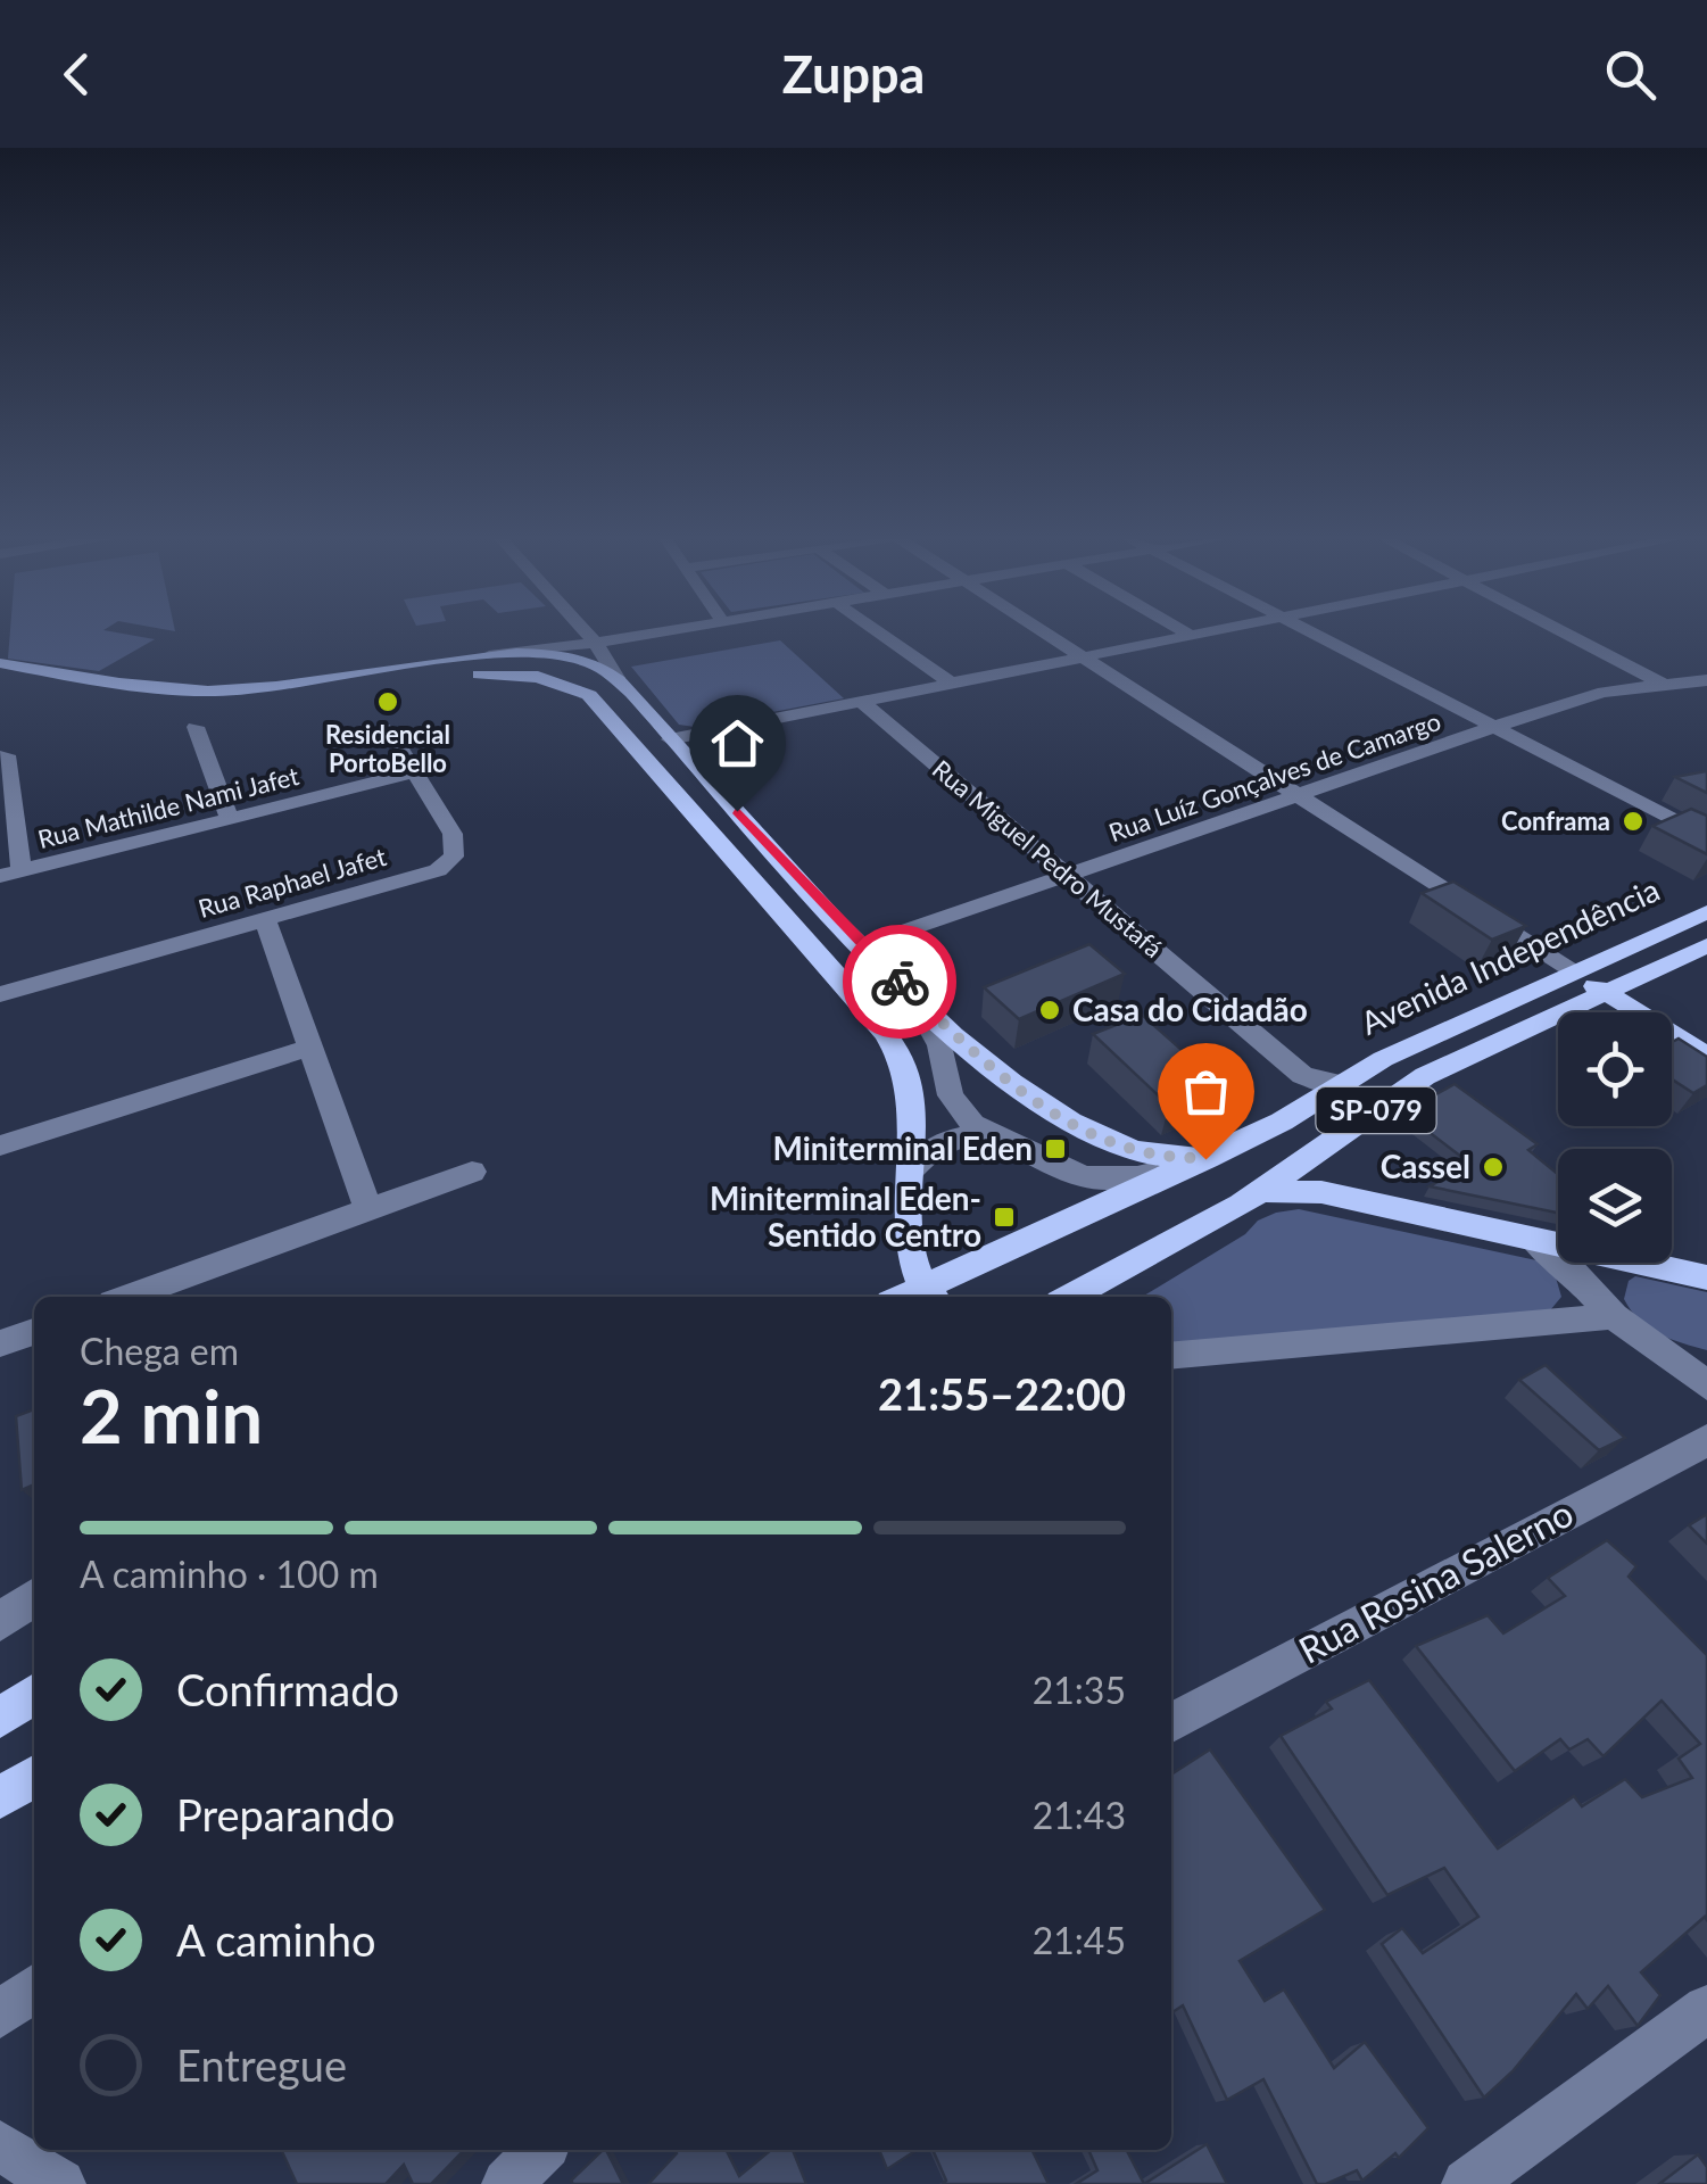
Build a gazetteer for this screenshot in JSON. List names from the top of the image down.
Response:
{
  "streets": {
    "main road": ["Avenida Independência", "SP-079"],
    "street": [
      "Rua Luíz Gonçalves de Camargo",
      "Rua Mathilde Nami Jafet",
      "Rua Miguel Pedro Mustafá",
      "Rua Raphael Jafet",
      "Rua Rosina Salerno"
    ]
  },
  "crossings": [
    ["Rua Luíz Gonçalves de Camargo", "Rua Miguel Pedro Mustafá"],
    ["Rua Mathilde Nami Jafet", "Rua Raphael Jafet"],
    ["Rua Miguel Pedro Mustafá", "Avenida Independência"]
  ],
  "places": {
    "other": [
      "Residencial PortoBello",
      "Conframa",
      "Casa do Cidadão",
      "Cassel"
    ],
    "transit": ["Miniterminal Eden", "Miniterminal Eden- Sentido Centro"]
  },
  "page": {
    "header": "Zuppa",
    "heading": ["2 min", "Chega em", "21:55–22:00"],
    "bar": "A caminho · 100 m",
    "list": [
      ["Confirmado", "21:35"],
      ["Preparando", "21:43"],
      ["A caminho", "21:45"],
      "Entregue"
    ]
  }
}
